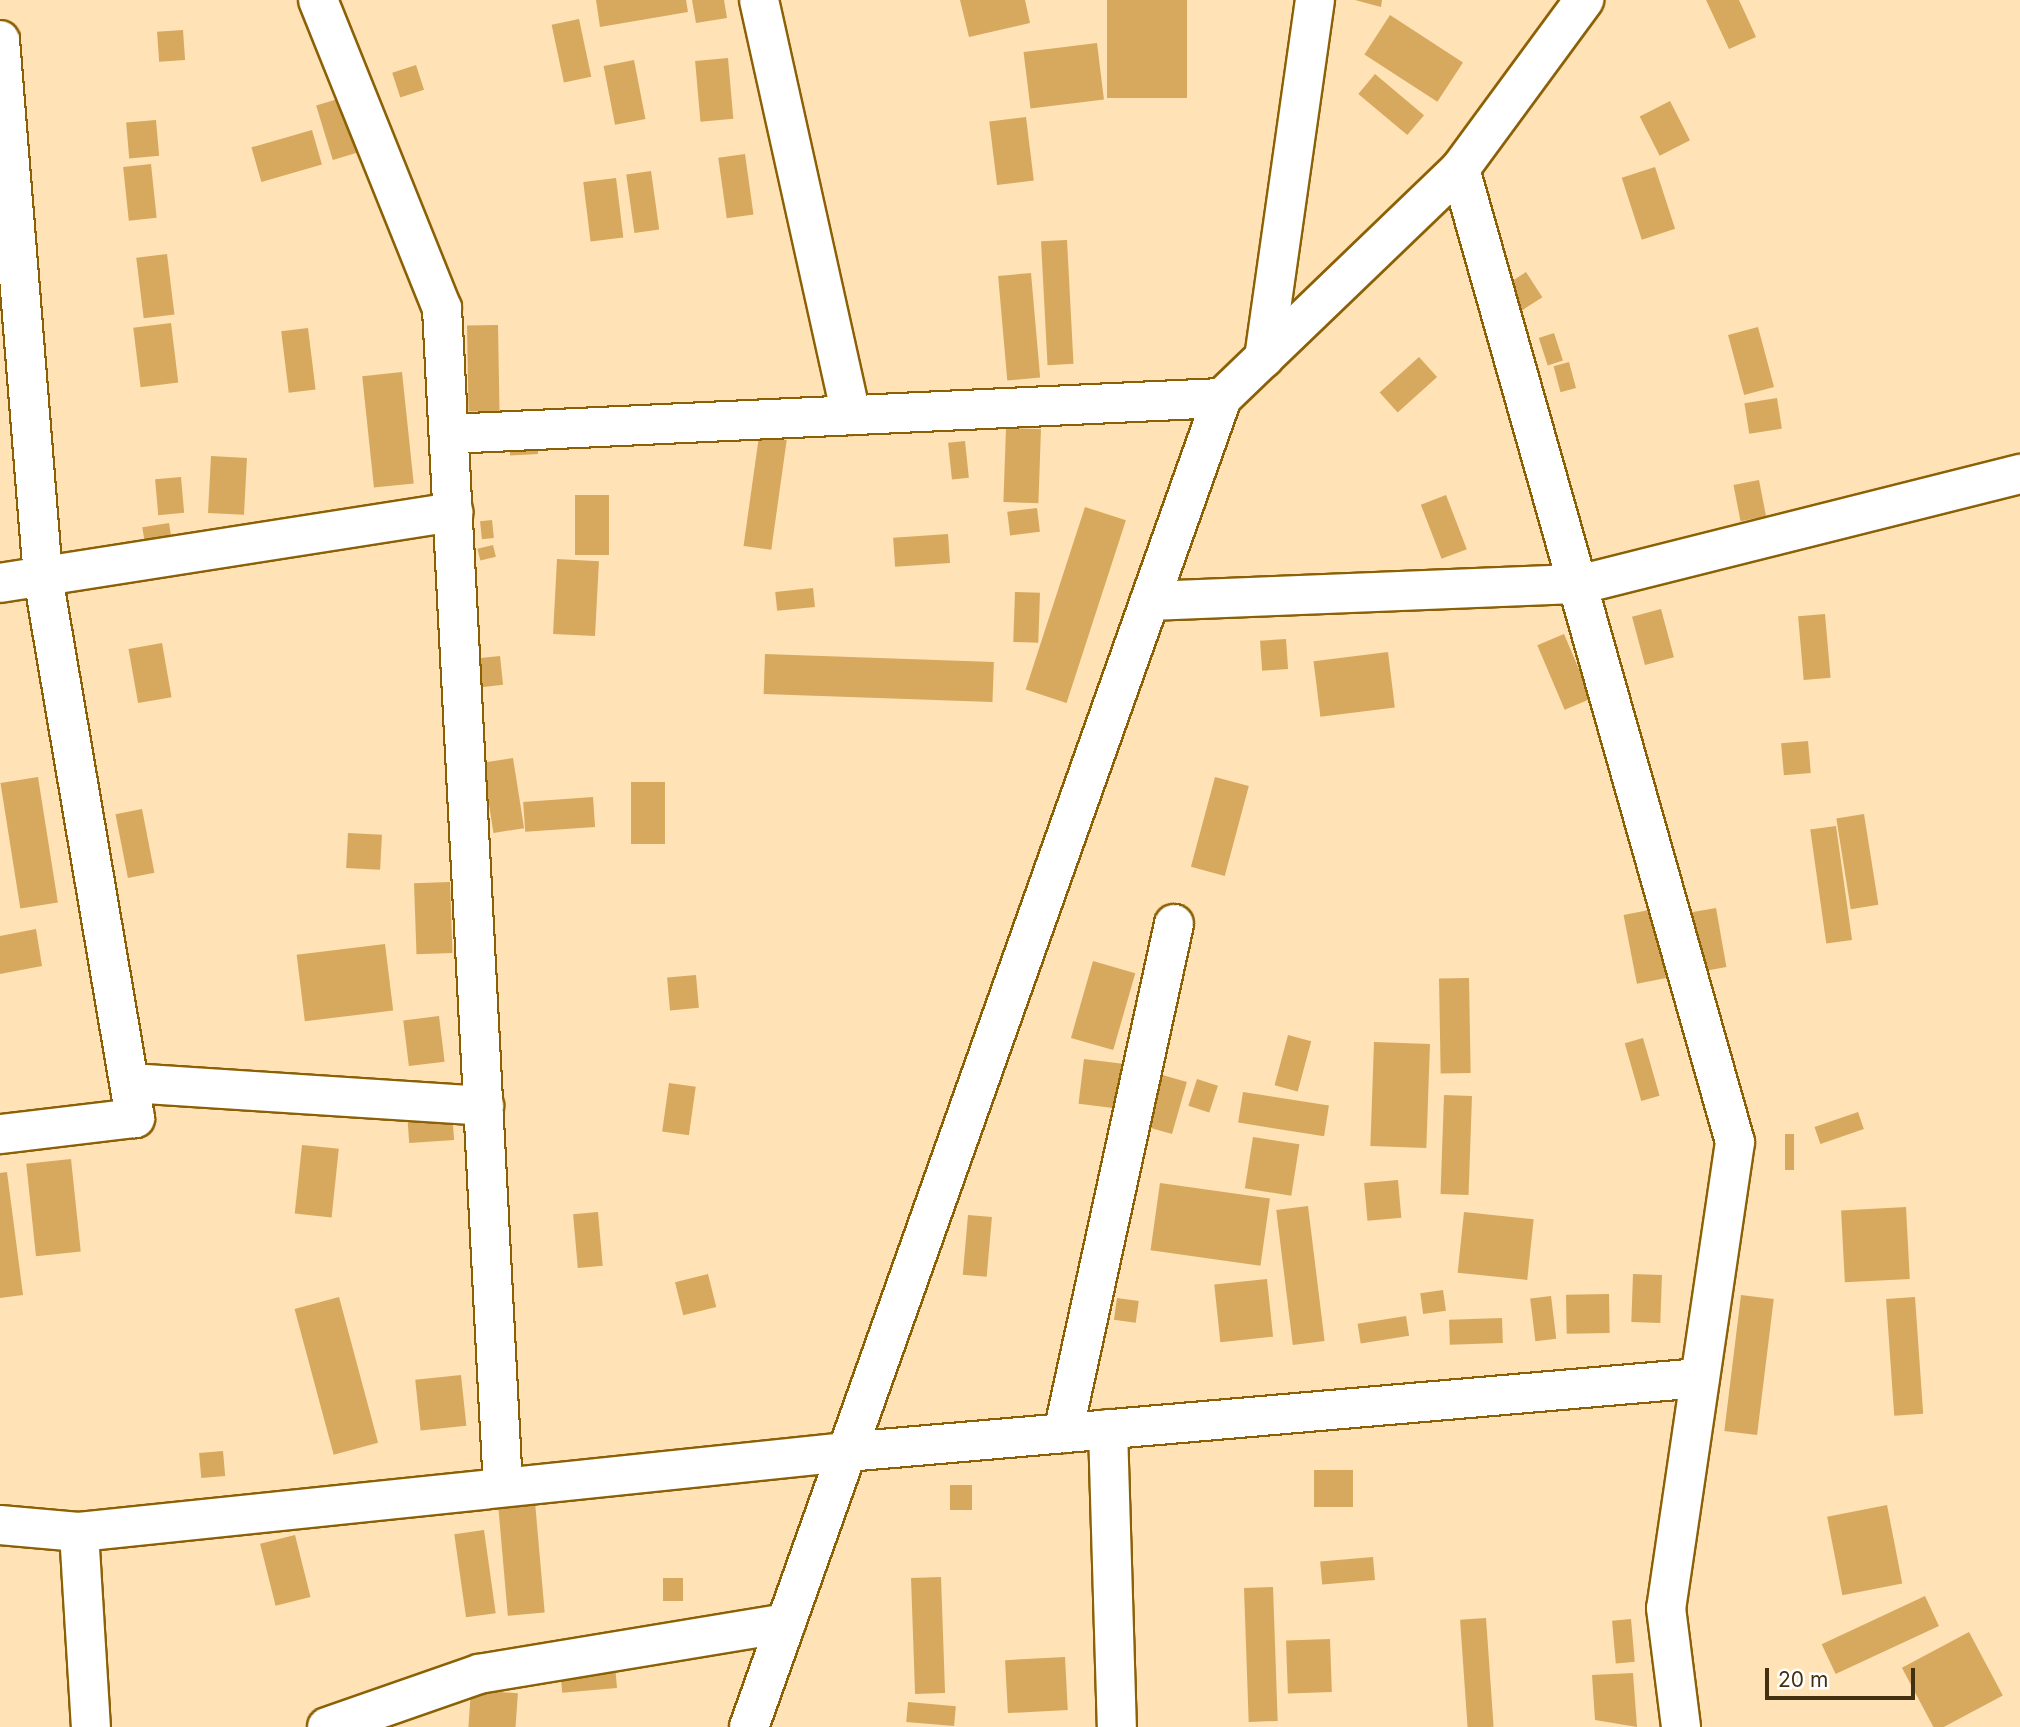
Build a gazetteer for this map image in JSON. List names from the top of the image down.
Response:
{
  "scale_bar": "20 m"
}
